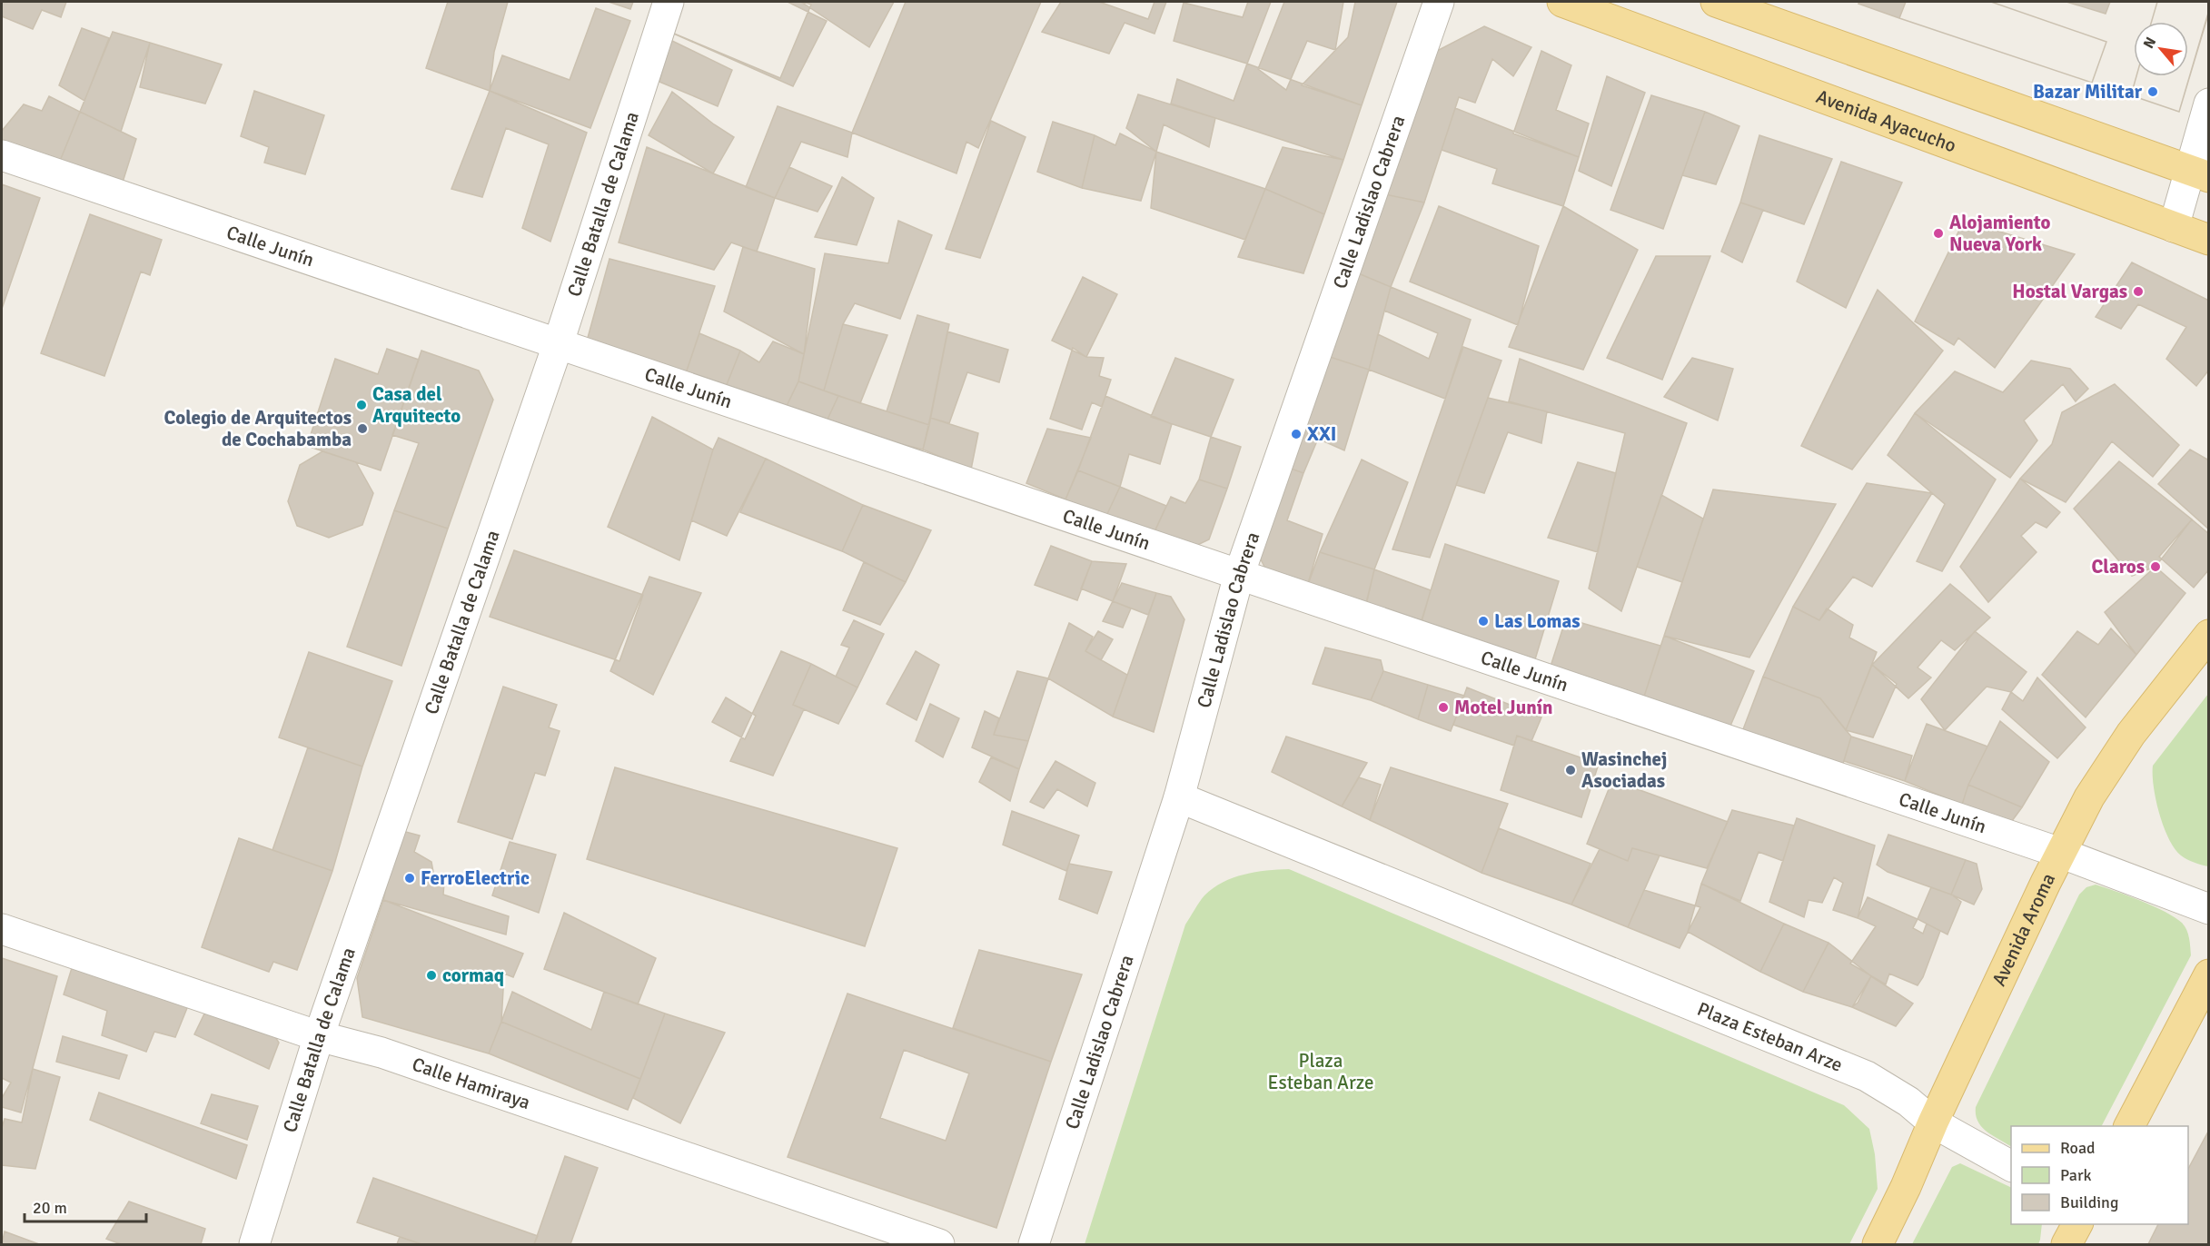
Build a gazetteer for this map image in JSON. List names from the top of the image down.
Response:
{
  "streets": {
    "main road": ["Avenida Ayacucho", "Avenida Aroma"],
    "street": [
      "Calle Ladislao Cabrera",
      "Calle Batalla de Calama",
      "Calle Junín",
      "Plaza Esteban Arze",
      "Calle Hamiraya"
    ]
  },
  "crossings": [
    ["Calle Ladislao Cabrera", "Calle Junín"],
    ["Calle Ladislao Cabrera", "Plaza Esteban Arze"],
    ["Calle Batalla de Calama", "Calle Junín"],
    ["Calle Batalla de Calama", "Calle Hamiraya"],
    ["Calle Junín", "Avenida Aroma"],
    ["Avenida Aroma", "Plaza Esteban Arze"]
  ],
  "parks": ["Plaza Esteban Arze"],
  "places": [
    "Bazar Militar",
    "Alojamiento Nueva York",
    "Hostal Vargas",
    "Casa del Arquitecto",
    "Colegio de Arquitectos de Cochabamba",
    "XXI",
    "Claros",
    "Las Lomas",
    "Motel Junín",
    "Wasinchej Asociadas",
    "FerroElectric",
    "cormaq"
  ],
  "legend": ["Road", "Park", "Building"],
  "scale_bar": "20 m",
  "north": "top left"
}
